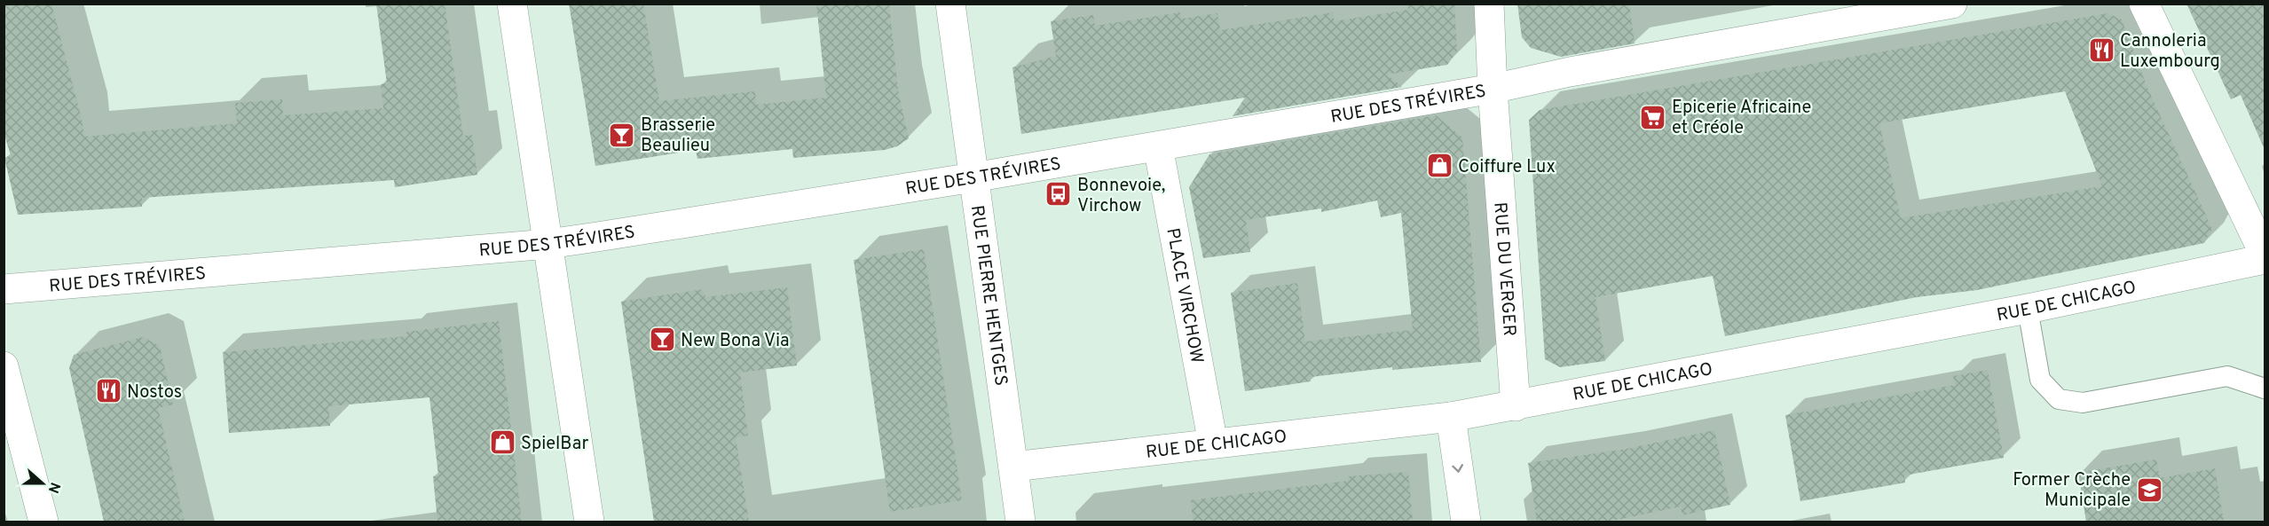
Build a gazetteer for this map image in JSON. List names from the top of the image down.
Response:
{
  "streets": {
    "street": [
      "RUE DES TRÉVIRES",
      "RUE DU VERGER",
      "RUE PIERRE HENTGES",
      "PLACE VIRCHOW",
      "RUE DE CHICAGO"
    ]
  },
  "crossings": [
    ["RUE DES TRÉVIRES", "RUE DU VERGER"],
    ["RUE DES TRÉVIRES", "RUE PIERRE HENTGES"],
    ["RUE DES TRÉVIRES", "PLACE VIRCHOW"],
    ["RUE DU VERGER", "RUE DE CHICAGO"],
    ["RUE PIERRE HENTGES", "RUE DE CHICAGO"],
    ["PLACE VIRCHOW", "RUE DE CHICAGO"]
  ],
  "places": {
    "restaurant": ["Cannoleria Luxembourg", "Nostos"],
    "supermarket": ["Epicerie Africaine et Créole"],
    "bar": ["Brasserie Beaulieu", "New Bona Via"],
    "shop": ["Coiffure Lux", "SpielBar"],
    "bus stop": ["Bonnevoie, Virchow"],
    "school or university": ["Former Crèche Municipale"]
  },
  "north": "right"
}
